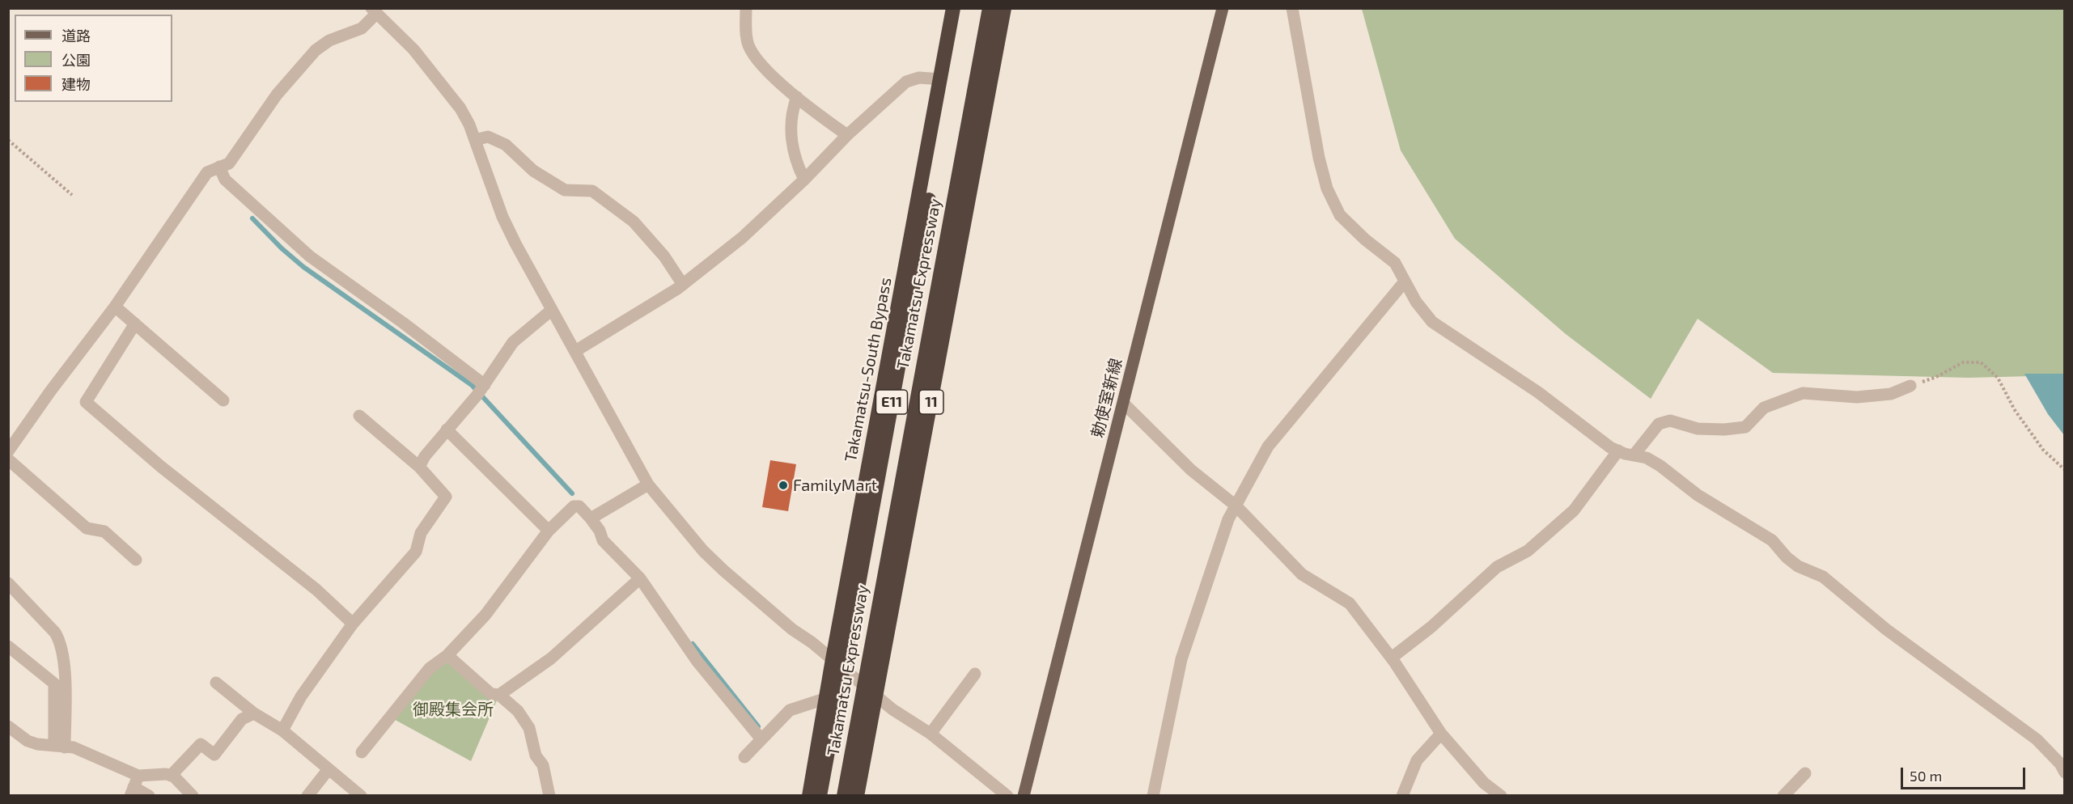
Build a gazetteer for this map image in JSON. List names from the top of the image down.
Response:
{
  "streets": {
    "highway": [
      "Takamatsu Expressway",
      "Takamatsu-South Bypass",
      "E11",
      "11"
    ],
    "main road": ["勅使室新線"]
  },
  "parks": ["御殿集会所"],
  "places": ["FamilyMart"],
  "legend": ["道路", "公園", "建物"],
  "scale_bar": "50 m"
}
